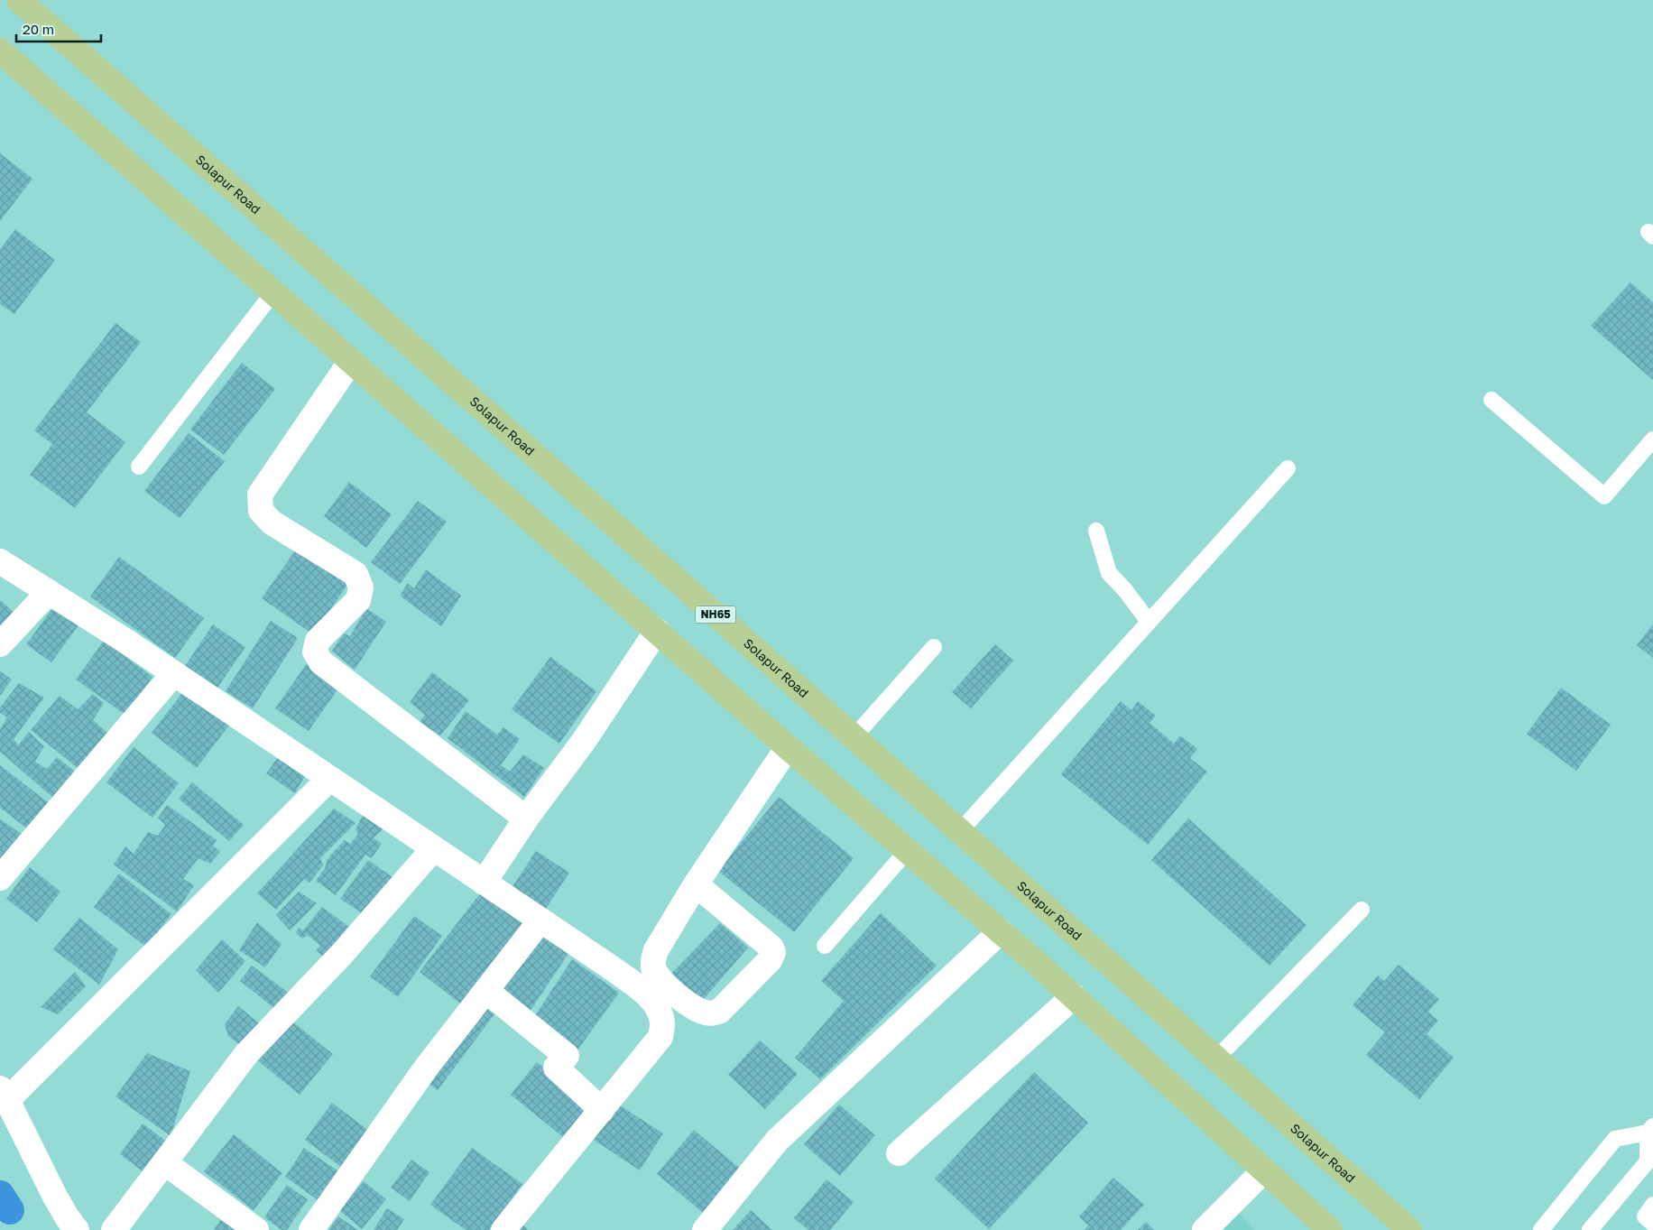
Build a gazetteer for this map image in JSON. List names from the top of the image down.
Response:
{
  "streets": {
    "highway": ["Solapur Road", "NH65"]
  },
  "scale_bar": "20 m"
}
